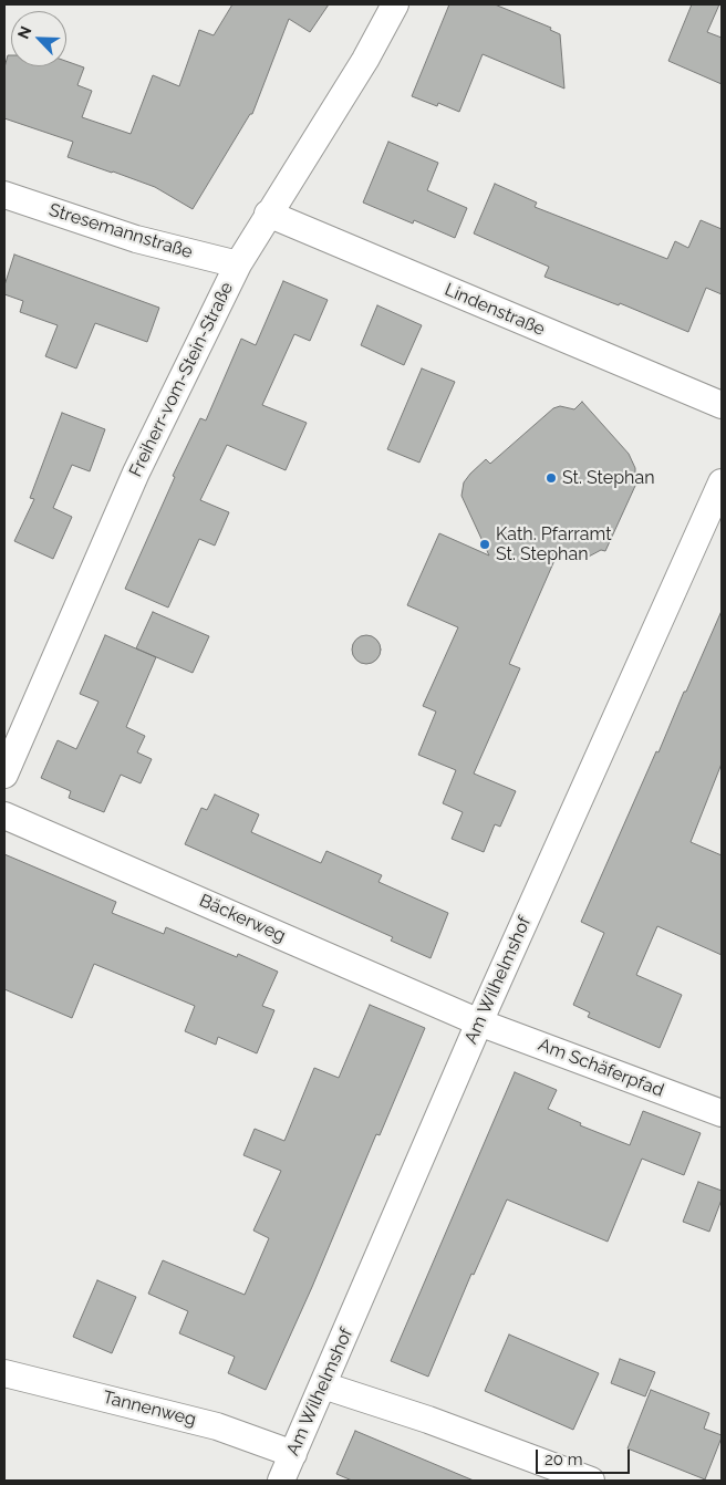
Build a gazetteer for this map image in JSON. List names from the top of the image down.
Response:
{
  "streets": {
    "street": [
      "Stresemannstraße",
      "Lindenstraße",
      "Freiherr-vom-Stein-Straße",
      "Bäckerweg",
      "Am Wilhelmshof",
      "Am Schäferpfad",
      "Tannenweg"
    ]
  },
  "crossings": [
    ["Stresemannstraße", "Freiherr-vom-Stein-Straße"],
    ["Lindenstraße", "Freiherr-vom-Stein-Straße"],
    ["Bäckerweg", "Am Wilhelmshof"],
    ["Bäckerweg", "Am Schäferpfad"],
    ["Am Wilhelmshof", "Am Schäferpfad"],
    ["Am Wilhelmshof", "Tannenweg"]
  ],
  "places": ["St. Stephan", "Kath. Pfarramt St. Stephan"],
  "scale_bar": "20 m",
  "north": "top left"
}
